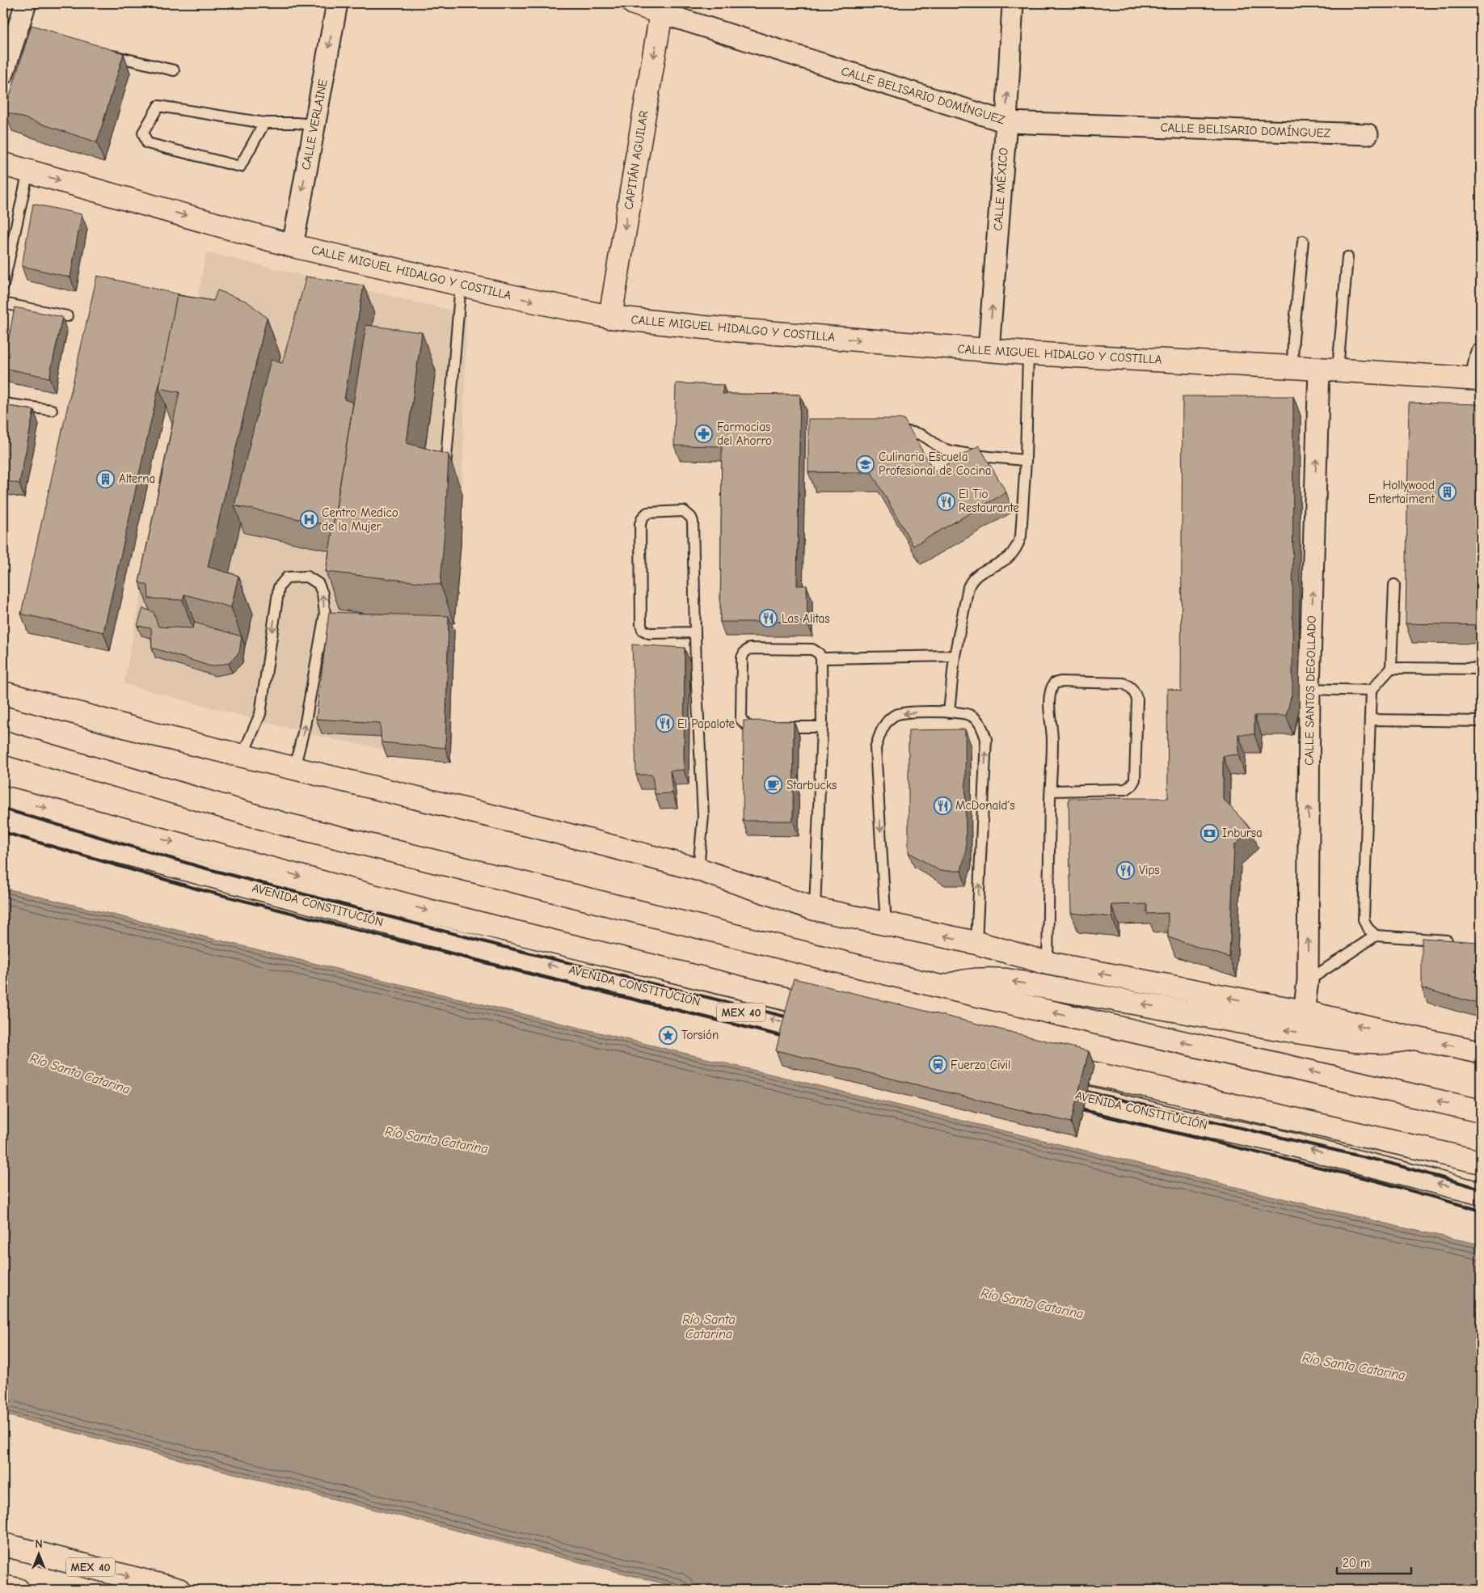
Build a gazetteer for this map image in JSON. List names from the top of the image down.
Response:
{
  "streets": {
    "main road": [
      "CALLE BELISARIO DOMÍNGUEZ",
      "CAPITÁN AGUILAR",
      "CALLE MIGUEL HIDALGO Y COSTILLA",
      "AVENIDA CONSTITUCIÓN",
      "MEX 40"
    ],
    "street": ["CALLE VERLAINE", "CALLE MÉXICO", "CALLE SANTOS DEGOLLADO"]
  },
  "crossings": [
    ["CALLE BELISARIO DOMÍNGUEZ", "CAPITÁN AGUILAR"],
    ["CALLE BELISARIO DOMÍNGUEZ", "CALLE MÉXICO"],
    ["CALLE VERLAINE", "CALLE MIGUEL HIDALGO Y COSTILLA"],
    ["CAPITÁN AGUILAR", "CALLE MIGUEL HIDALGO Y COSTILLA"],
    ["CALLE MÉXICO", "CALLE MIGUEL HIDALGO Y COSTILLA"],
    ["CALLE MIGUEL HIDALGO Y COSTILLA", "CALLE SANTOS DEGOLLADO"]
  ],
  "one_way": [
    "CALLE VERLAINE",
    "CAPITÁN AGUILAR",
    "CALLE MÉXICO",
    "CALLE MIGUEL HIDALGO Y COSTILLA",
    "CALLE SANTOS DEGOLLADO"
  ],
  "water": ["Río Santa Catarina"],
  "places": {
    "pharmacy": ["Farmacias del Ahorro"],
    "school or university": ["Culinaria Escuela Profesional de Cocina"],
    "building": ["Alterna", "Hollywood Entertaiment"],
    "restaurant": [
      "El Tio Restaurante",
      "Las Alitas",
      "El Papalote",
      "McDonald's",
      "Vips"
    ],
    "hospital": ["Centro Medico de la Mujer"],
    "cafe": ["Starbucks"],
    "bank": ["Inbursa"],
    "place": ["Torsión"],
    "station": ["Fuerza Civil"]
  },
  "scale_bar": "20 m",
  "north": "top"
}
